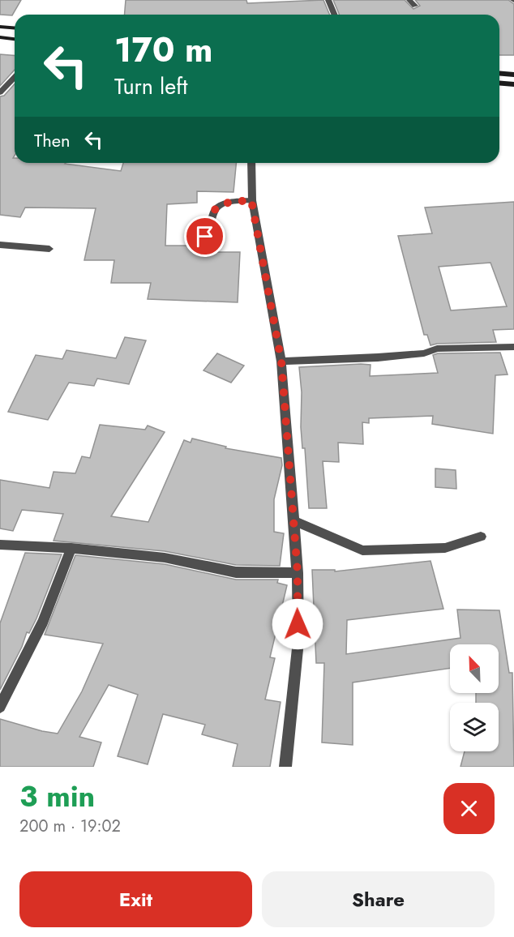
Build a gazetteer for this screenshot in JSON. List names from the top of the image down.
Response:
{
  "north": "top left",
  "page": {
    "turn": ["170 m", "Turn left"],
    "then": "Then",
    "heading": ["3 min", "200 m · 19:02"],
    "buttons": ["Exit", "Share"]
  }
}
